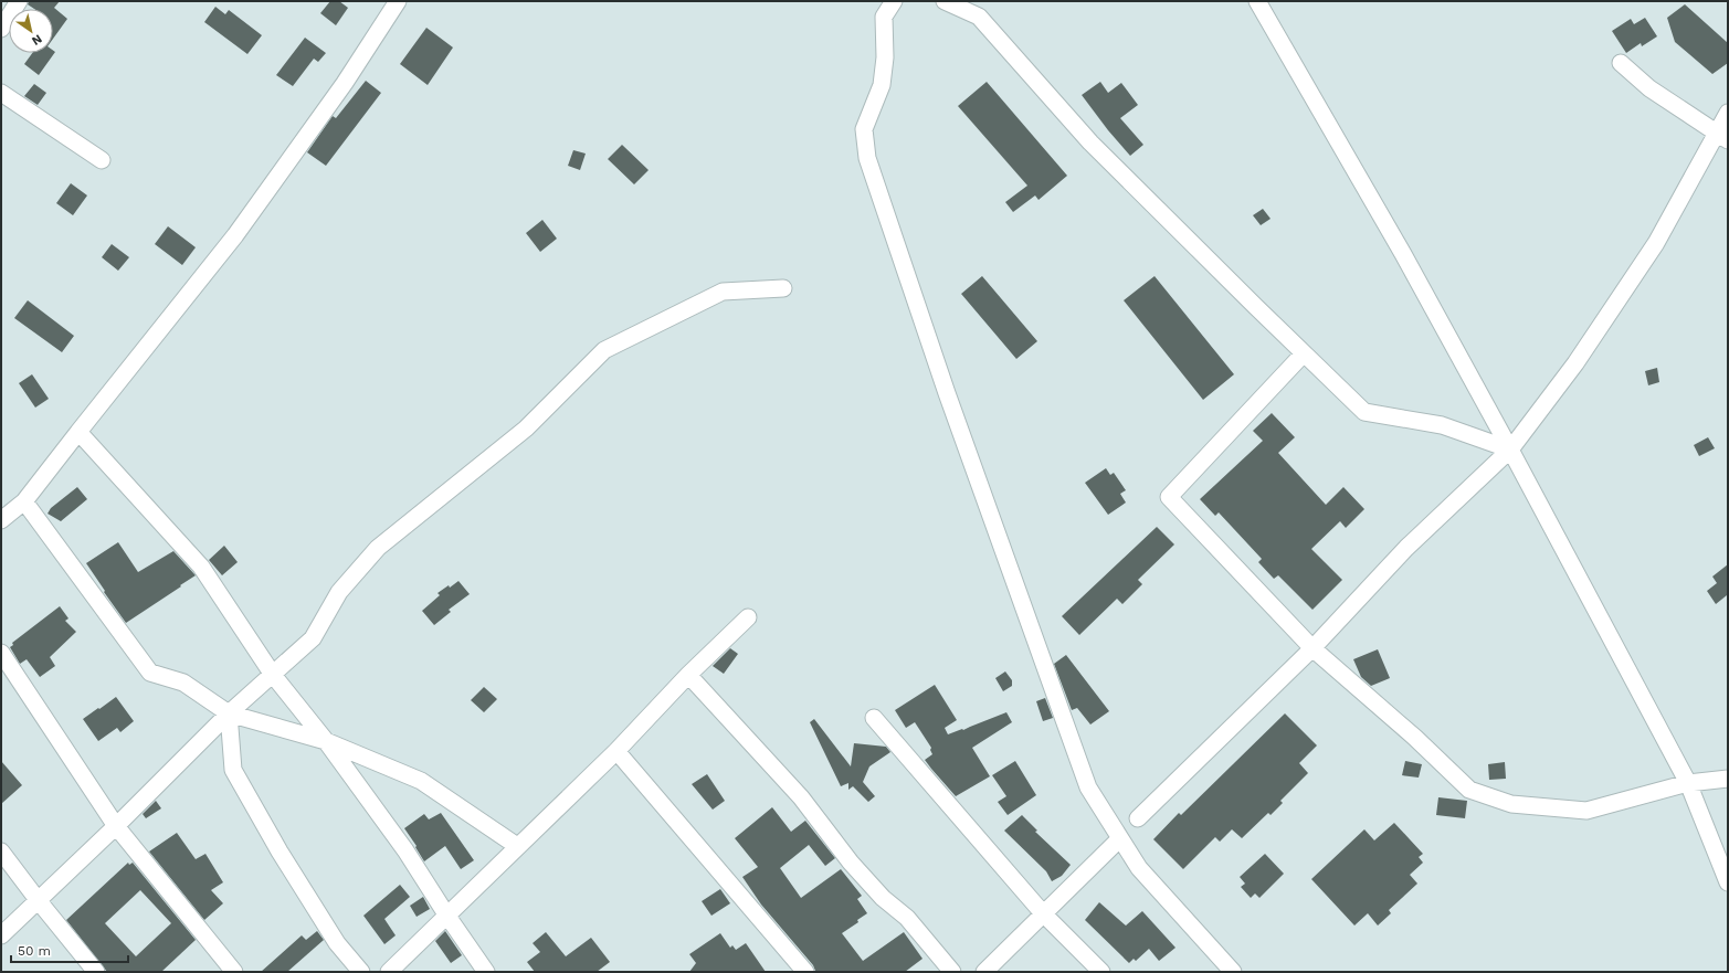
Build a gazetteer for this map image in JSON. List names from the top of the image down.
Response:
{
  "scale_bar": "50 m",
  "north": "bottom right"
}
